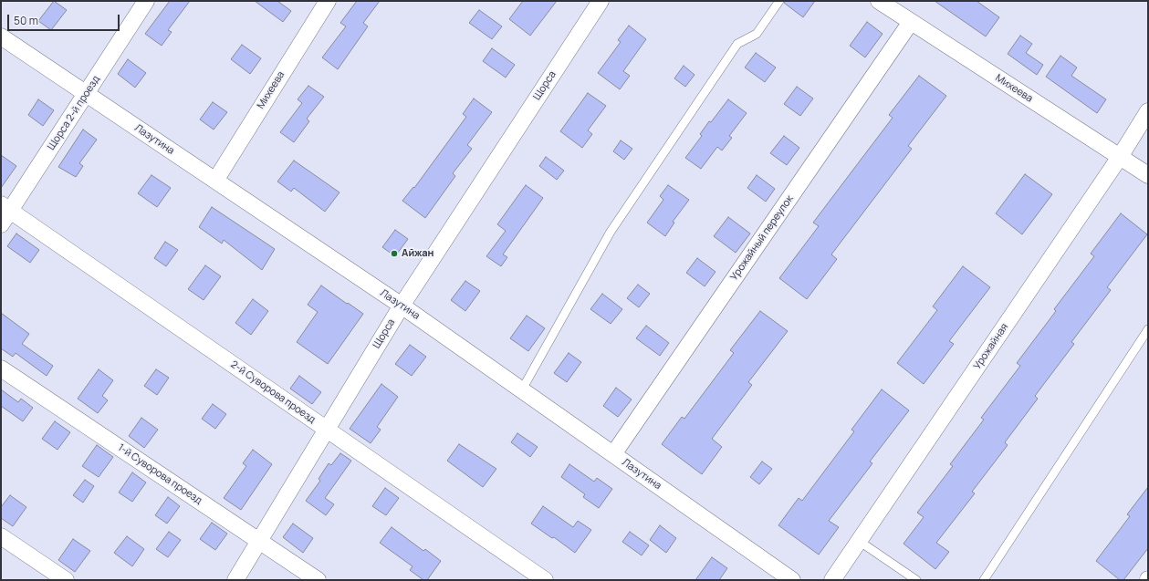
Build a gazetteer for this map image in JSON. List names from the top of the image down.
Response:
{
  "streets": {
    "street": [
      "Щорса",
      "Михеева",
      "Щорса 2-й проезд",
      "Лазутина",
      "Урожайный переулок",
      "Урожайная",
      "2-й Суворова проезд",
      "1-й Суворова проезд"
    ]
  },
  "crossings": [
    ["Щорса", "Лазутина"],
    ["Щорса", "2-й Суворова проезд"],
    ["Щорса", "1-й Суворова проезд"],
    ["Михеева", "Лазутина"],
    ["Михеева", "Урожайный переулок"],
    ["Михеева", "Урожайная"],
    ["Щорса 2-й проезд", "Лазутина"],
    ["Щорса 2-й проезд", "2-й Суворова проезд"],
    ["Лазутина", "Урожайный переулок"]
  ],
  "places": ["Айжан"],
  "scale_bar": "50 m"
}
